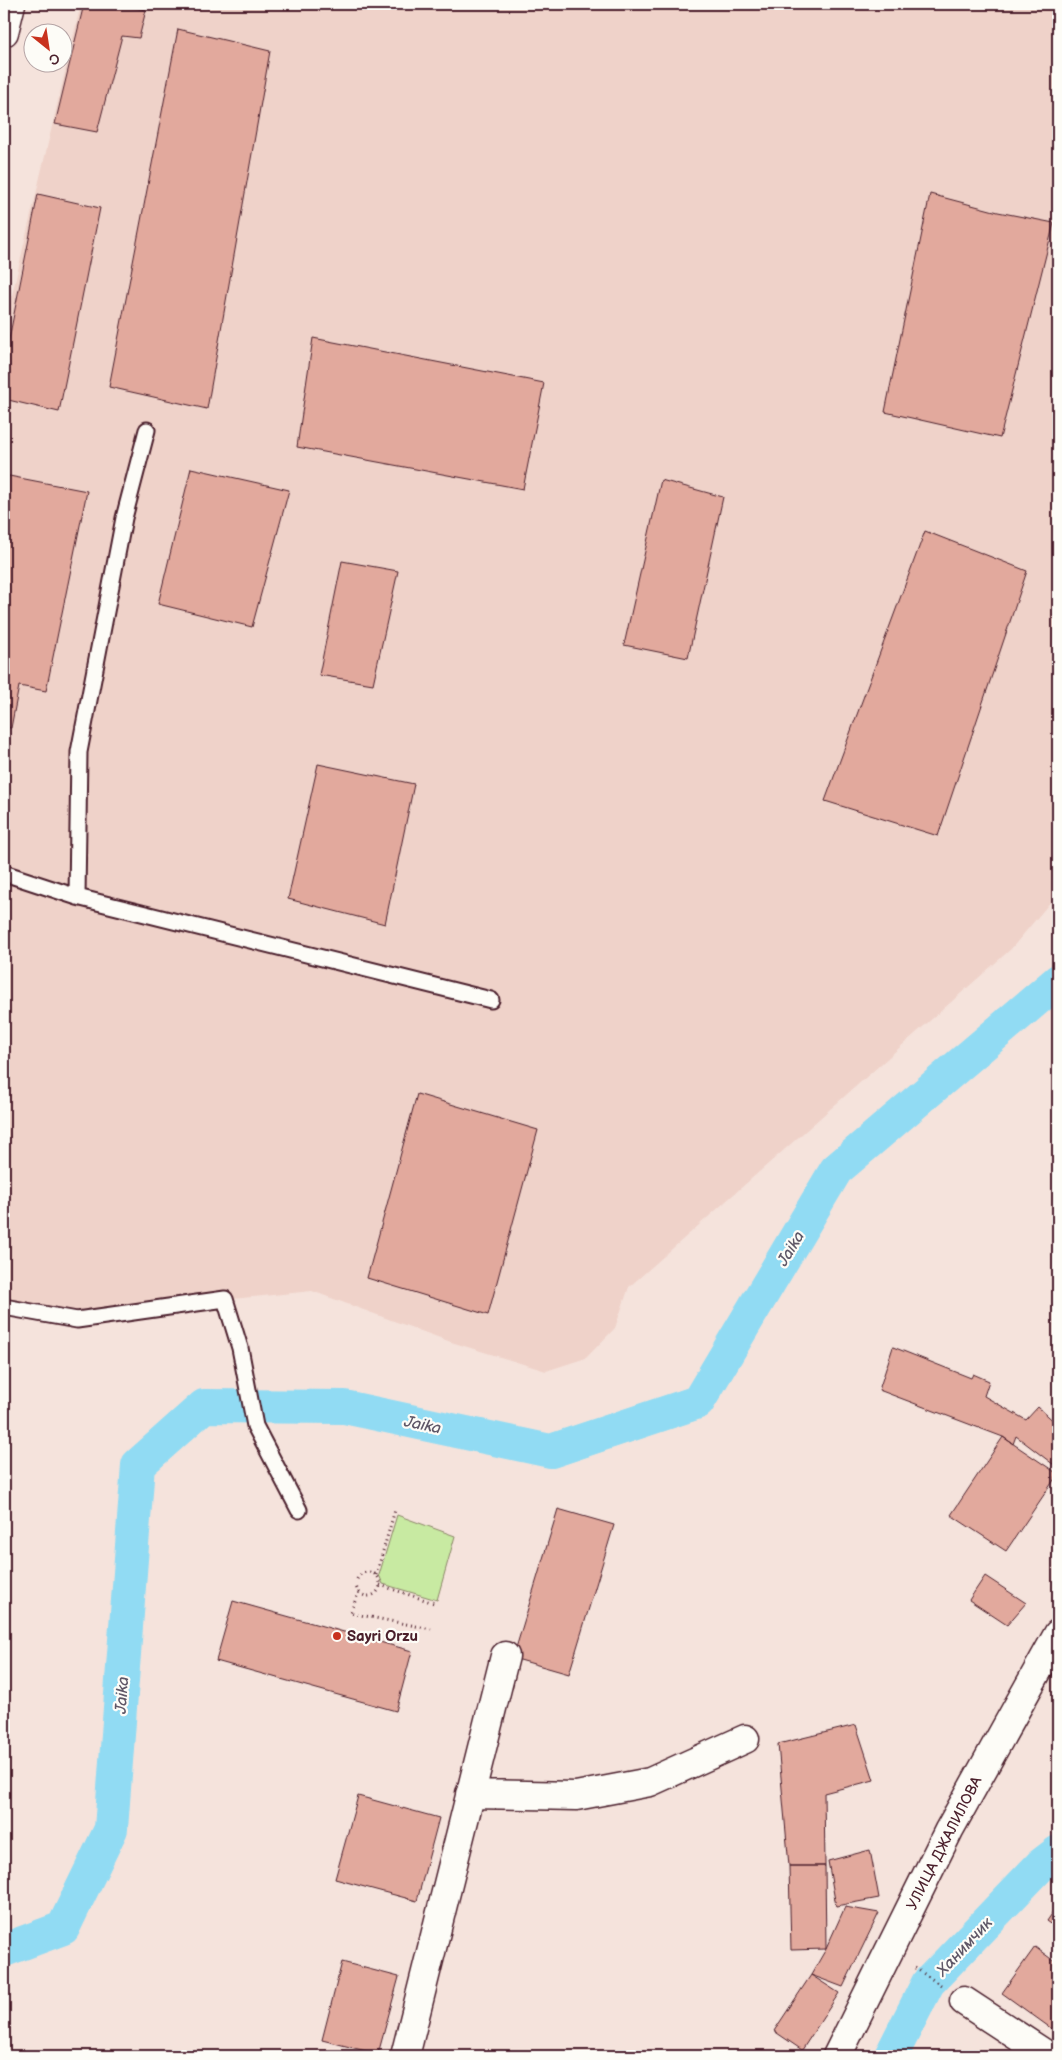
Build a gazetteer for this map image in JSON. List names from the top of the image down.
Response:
{
  "streets": {
    "street": ["УЛИЦА ДЖАЛИЛОВА"]
  },
  "water": ["Jaika", "Ханимчик"],
  "places": ["Sayri Orzu"],
  "north": "bottom right"
}
